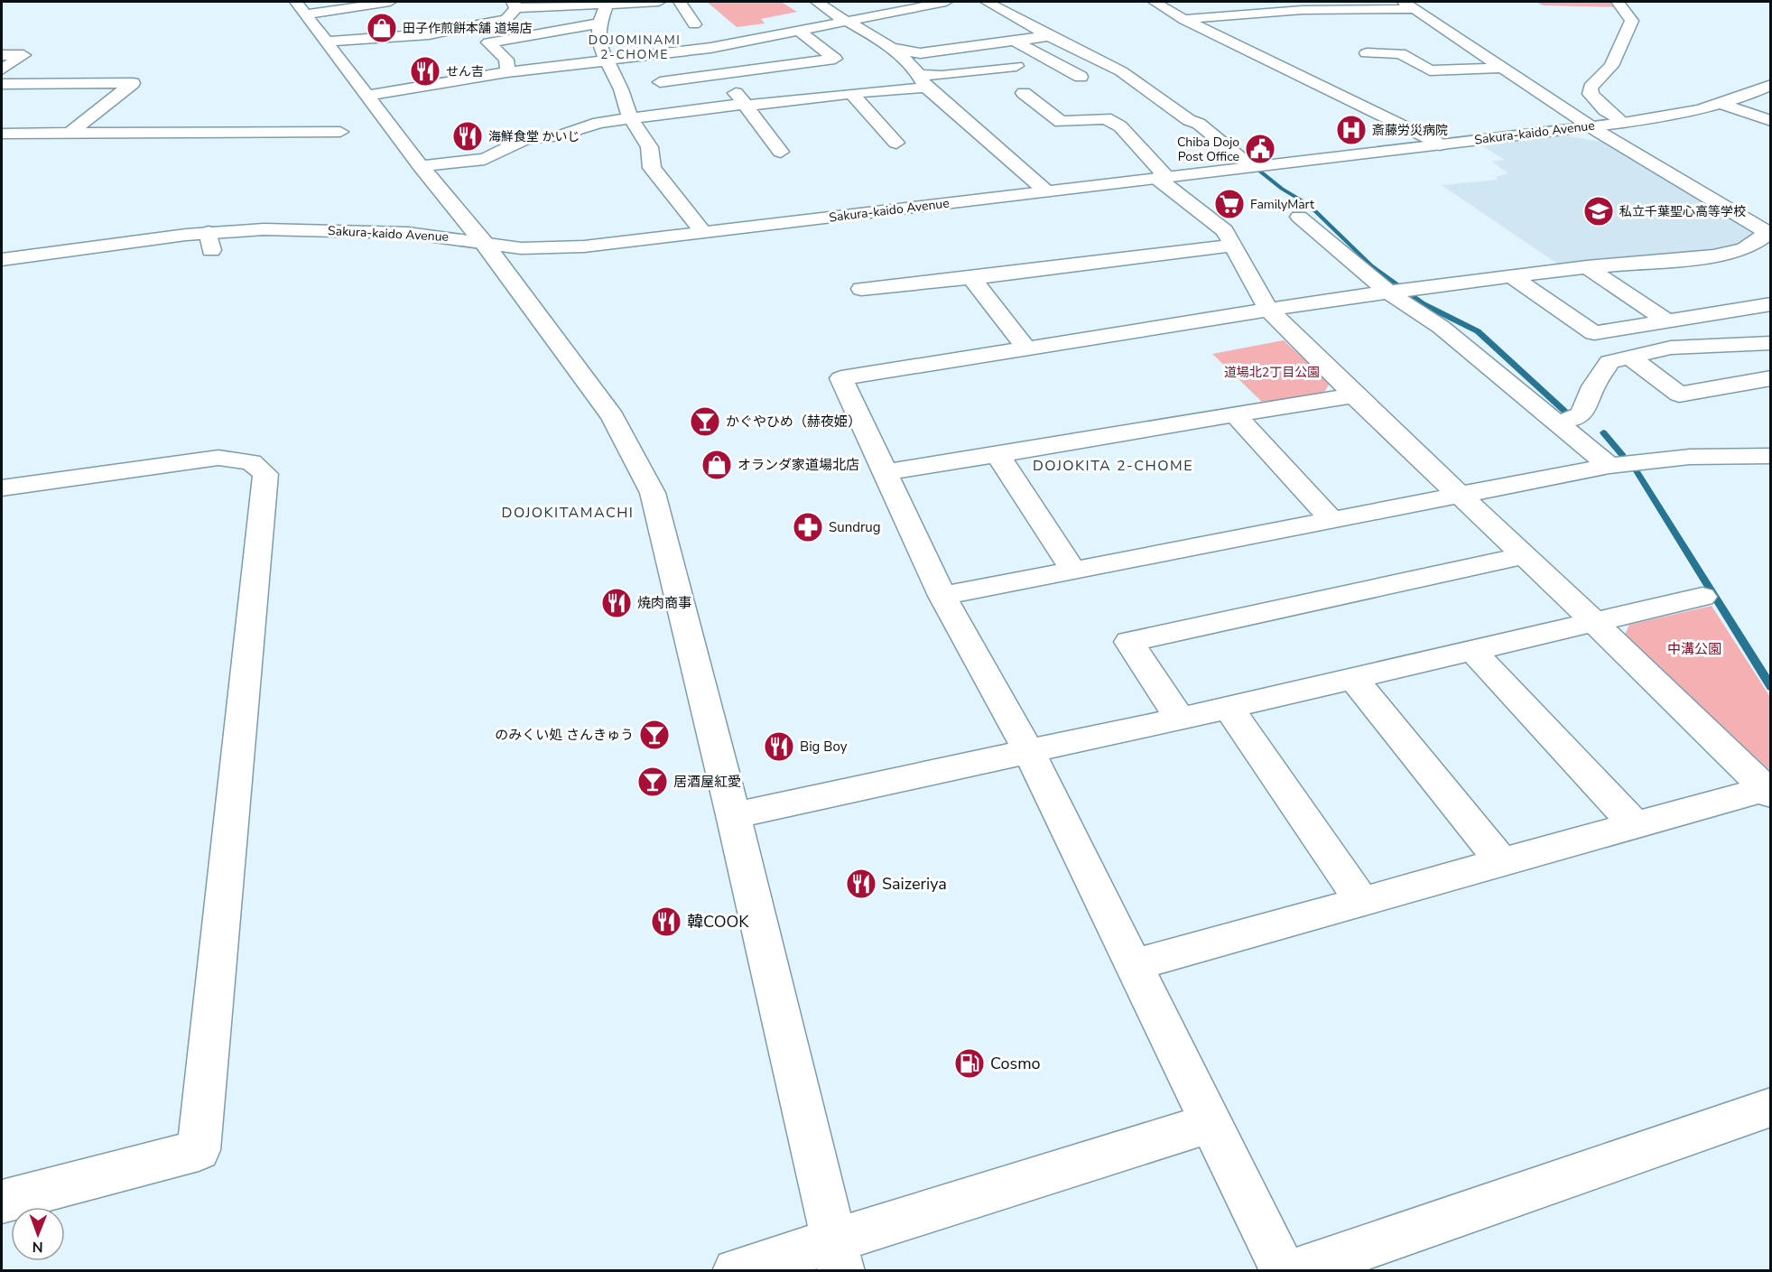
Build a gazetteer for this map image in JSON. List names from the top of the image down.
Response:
{
  "streets": {
    "main road": ["Sakura-kaido Avenue"]
  },
  "districts": ["DOJOMINAMI 2-CHOME", "DOJOKITA 2-CHOME", "DOJOKITAMACHI"],
  "parks": ["道場北2丁目公園", "中溝公園"],
  "places": {
    "shop": ["田子作煎餅本舗 道場店", "オランダ家道場北店"],
    "restaurant": [
      "せん吉",
      "海鮮食堂 かいじ",
      "焼肉商事",
      "Big Boy",
      "Saizeriya",
      "韓COOK"
    ],
    "hospital": ["斎藤労災病院"],
    "public building": ["Chiba Dojo Post Office"],
    "supermarket": ["FamilyMart"],
    "school or university": ["私立千葉聖心高等学校"],
    "bar": ["かぐやひめ（赫夜姫）", "のみくい処 さんきゅう", "居酒屋紅愛"],
    "pharmacy": ["Sundrug"],
    "fuel station": ["Cosmo"]
  },
  "north": "bottom"
}
